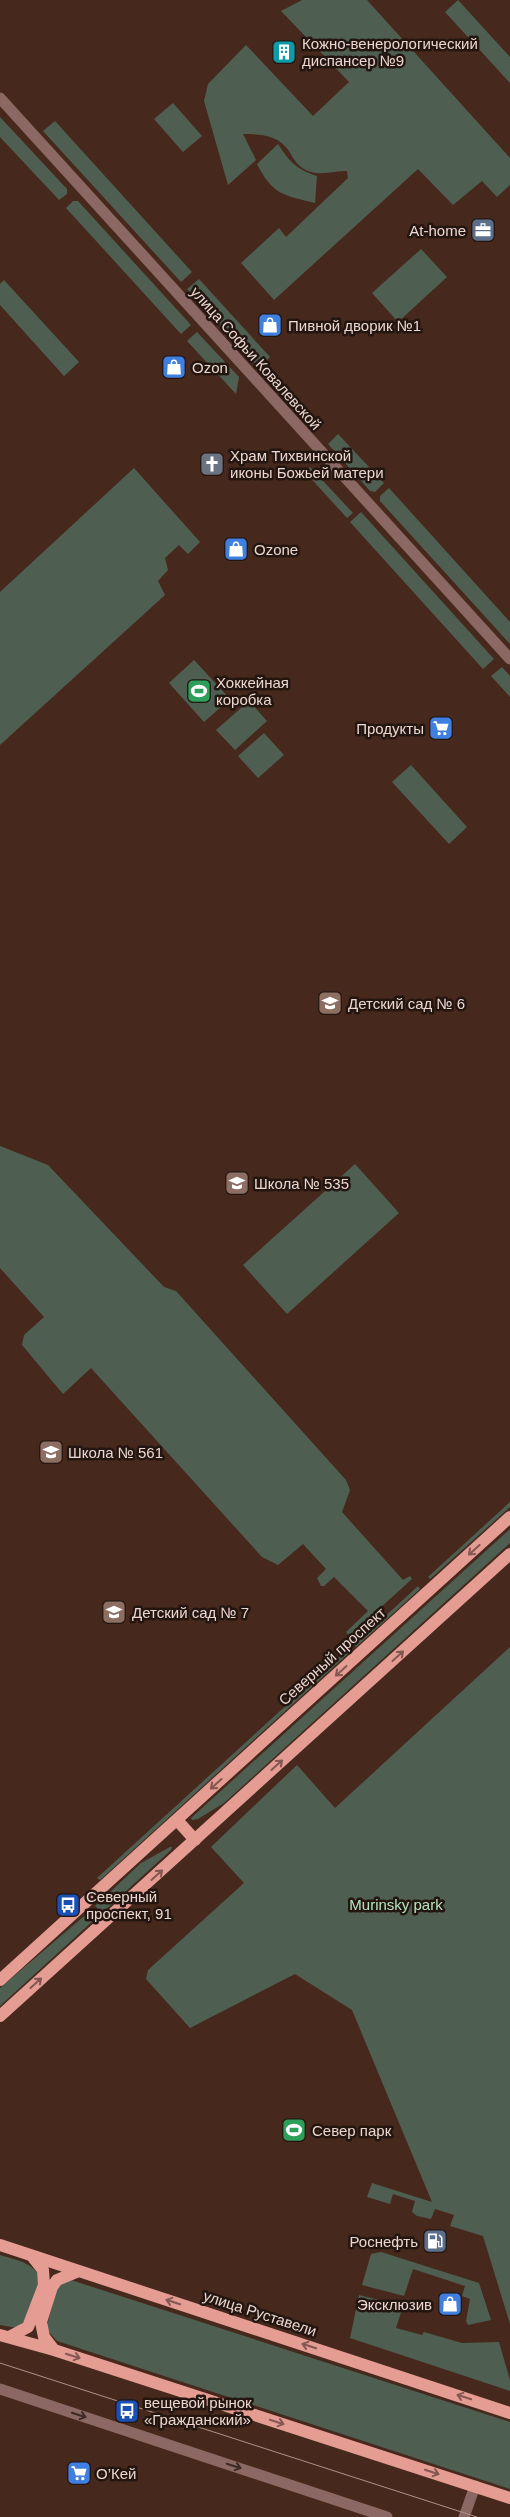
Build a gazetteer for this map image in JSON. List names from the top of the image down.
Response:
{
  "streets": {
    "main road": ["Северный проспект", "улица Руставели"],
    "street": ["улица Софьи Ковалевской"]
  },
  "parks": ["Murinsky park"],
  "places": {
    "building": ["Кожно-венерологический диспансер №9"],
    "office": ["At-home"],
    "shop": [
      "Пивной дворик №1",
      "Ozon",
      "Ozone",
      "Эксклюзив"
    ],
    "church": ["Храм Тихвинской иконы Божьей матери"],
    "sports": ["Хоккейная коробка", "Север парк"],
    "supermarket": ["Продукты", "О’Кей"],
    "school or university": [
      "Детский сад № 6",
      "Школа № 535",
      "Школа № 561",
      "Детский сад № 7"
    ],
    "bus stop": ["Северный проспект, 91", "вещевой рынок «Гражданский»"],
    "fuel station": ["Роснефть"]
  }
}
